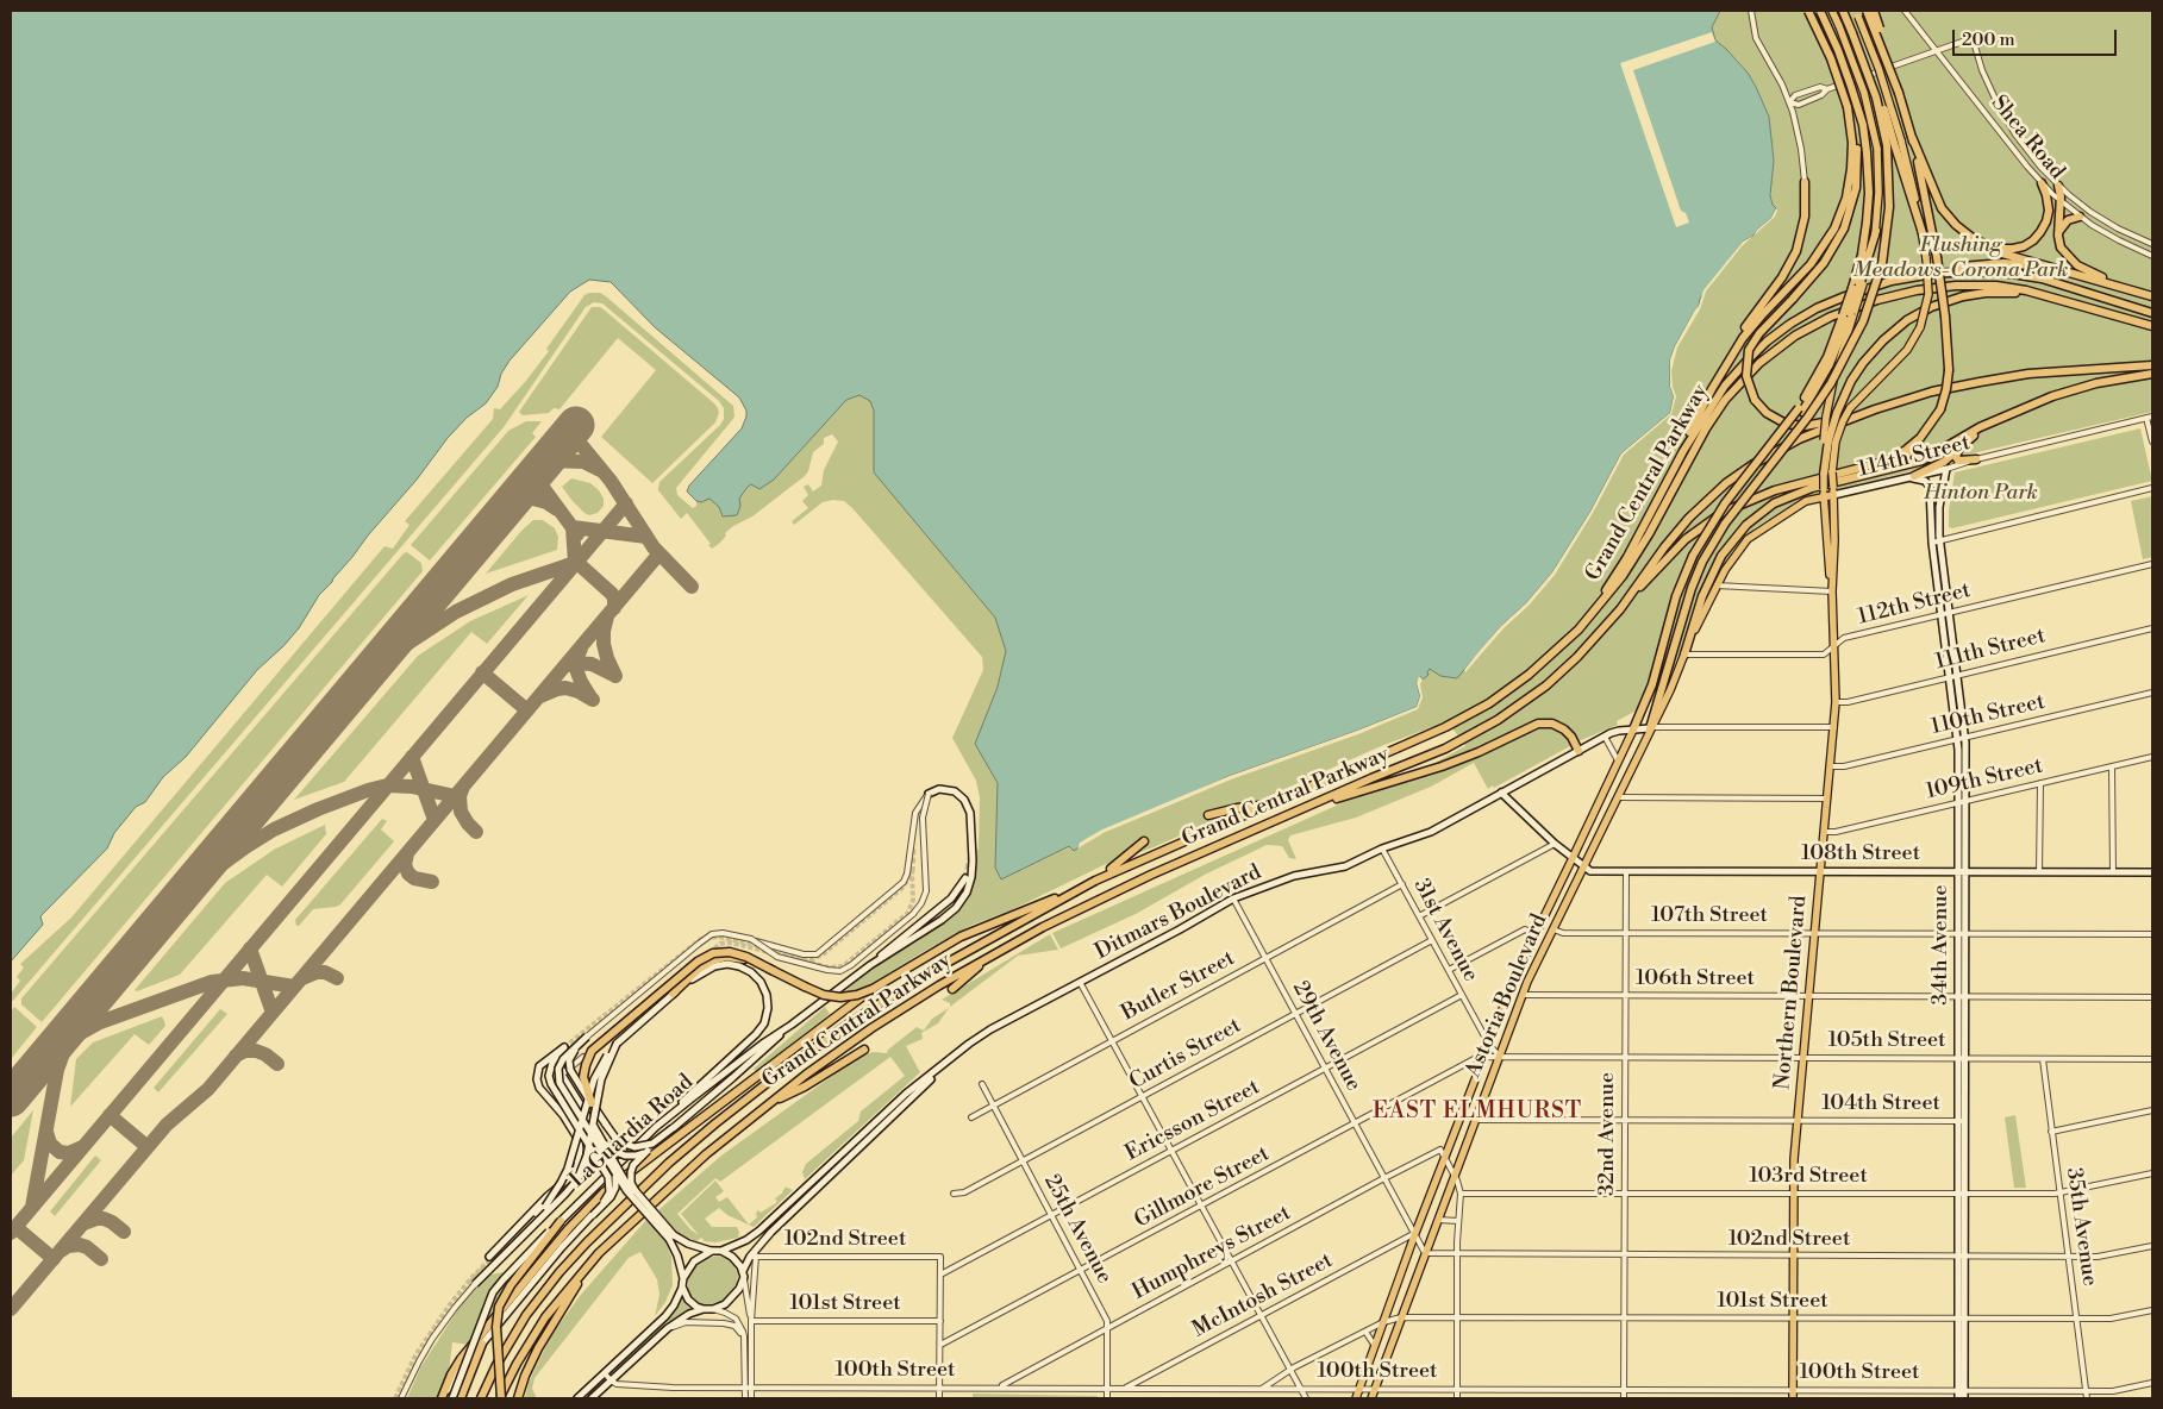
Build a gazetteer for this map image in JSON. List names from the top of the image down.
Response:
{
  "streets": {
    "highway": ["Grand Central Parkway"],
    "main road": ["114th Street", "Northern Boulevard", "Astoria Boulevard"],
    "street": [
      "Shea Road",
      "112th Street",
      "111th Street",
      "110th Street",
      "109th Street",
      "108th Street",
      "Ditmars Boulevard",
      "107th Street",
      "31st Avenue",
      "34th Avenue",
      "106th Street",
      "Butler Street",
      "29th Avenue",
      "105th Street",
      "Curtis Street",
      "104th Street",
      "Ericsson Street",
      "LaGuardia Road",
      "32nd Avenue",
      "103rd Street",
      "Gillmore Street",
      "35th Avenue",
      "25th Avenue",
      "102nd Street",
      "Humphreys Street",
      "McIntosh Street",
      "101st Street",
      "100th Street"
    ]
  },
  "crossings": [
    ["114th Street", "34th Avenue"],
    ["114th Street", "Northern Boulevard"],
    ["114th Street", "Astoria Boulevard"],
    ["112th Street", "34th Avenue"],
    ["112th Street", "Northern Boulevard"],
    ["112th Street", "Astoria Boulevard"],
    ["111th Street", "34th Avenue"],
    ["111th Street", "Northern Boulevard"],
    ["110th Street", "34th Avenue"],
    ["110th Street", "Northern Boulevard"],
    ["109th Street", "34th Avenue"],
    ["109th Street", "Northern Boulevard"],
    ["108th Street", "Ditmars Boulevard"],
    ["108th Street", "34th Avenue"],
    ["108th Street", "Northern Boulevard"],
    ["108th Street", "Astoria Boulevard"],
    ["108th Street", "32nd Avenue"],
    ["Ditmars Boulevard", "31st Avenue"],
    ["Ditmars Boulevard", "Astoria Boulevard"],
    ["Ditmars Boulevard", "29th Avenue"],
    ["Ditmars Boulevard", "102nd Street"],
    ["107th Street", "34th Avenue"],
    ["107th Street", "Northern Boulevard"],
    ["107th Street", "Astoria Boulevard"],
    ["107th Street", "32nd Avenue"],
    ["31st Avenue", "Butler Street"],
    ["31st Avenue", "Astoria Boulevard"],
    ["31st Avenue", "105th Street"],
    ["31st Avenue", "Curtis Street"],
    ["31st Avenue", "Ericsson Street"],
    ["34th Avenue", "106th Street"],
    ["34th Avenue", "105th Street"],
    ["34th Avenue", "104th Street"],
    ["34th Avenue", "103rd Street"],
    ["34th Avenue", "102nd Street"],
    ["34th Avenue", "101st Street"],
    ["34th Avenue", "100th Street"],
    ["106th Street", "Northern Boulevard"],
    ["106th Street", "Astoria Boulevard"],
    ["106th Street", "32nd Avenue"],
    ["Butler Street", "29th Avenue"],
    ["Butler Street", "25th Avenue"],
    ["Northern Boulevard", "105th Street"],
    ["Northern Boulevard", "104th Street"],
    ["Northern Boulevard", "103rd Street"],
    ["Northern Boulevard", "102nd Street"],
    ["Northern Boulevard", "101st Street"],
    ["Northern Boulevard", "100th Street"],
    ["Astoria Boulevard", "29th Avenue"],
    ["Astoria Boulevard", "105th Street"],
    ["Astoria Boulevard", "104th Street"],
    ["Astoria Boulevard", "Gillmore Street"],
    ["Astoria Boulevard", "102nd Street"],
    ["Astoria Boulevard", "Humphreys Street"],
    ["Astoria Boulevard", "McIntosh Street"],
    ["Astoria Boulevard", "101st Street"],
    ["Astoria Boulevard", "100th Street"],
    ["29th Avenue", "Curtis Street"],
    ["29th Avenue", "Ericsson Street"],
    ["29th Avenue", "Gillmore Street"],
    ["29th Avenue", "102nd Street"],
    ["29th Avenue", "Humphreys Street"],
    ["29th Avenue", "McIntosh Street"],
    ["105th Street", "32nd Avenue"],
    ["105th Street", "Gillmore Street"],
    ["105th Street", "35th Avenue"],
    ["Curtis Street", "25th Avenue"],
    ["104th Street", "32nd Avenue"],
    ["Ericsson Street", "25th Avenue"],
    ["Ericsson Street", "102nd Street"],
    ["32nd Avenue", "103rd Street"],
    ["32nd Avenue", "102nd Street"],
    ["32nd Avenue", "101st Street"],
    ["32nd Avenue", "100th Street"],
    ["103rd Street", "35th Avenue"],
    ["Gillmore Street", "25th Avenue"],
    ["35th Avenue", "102nd Street"],
    ["35th Avenue", "101st Street"],
    ["35th Avenue", "100th Street"],
    ["25th Avenue", "Humphreys Street"],
    ["25th Avenue", "100th Street"],
    ["Humphreys Street", "100th Street"],
    ["McIntosh Street", "100th Street"],
    ["101st Street", "100th Street"]
  ],
  "districts": ["EAST ELMHURST"],
  "parks": ["Flushing Meadows-Corona Park", "Hinton Park"],
  "scale_bar": "200 m"
}
